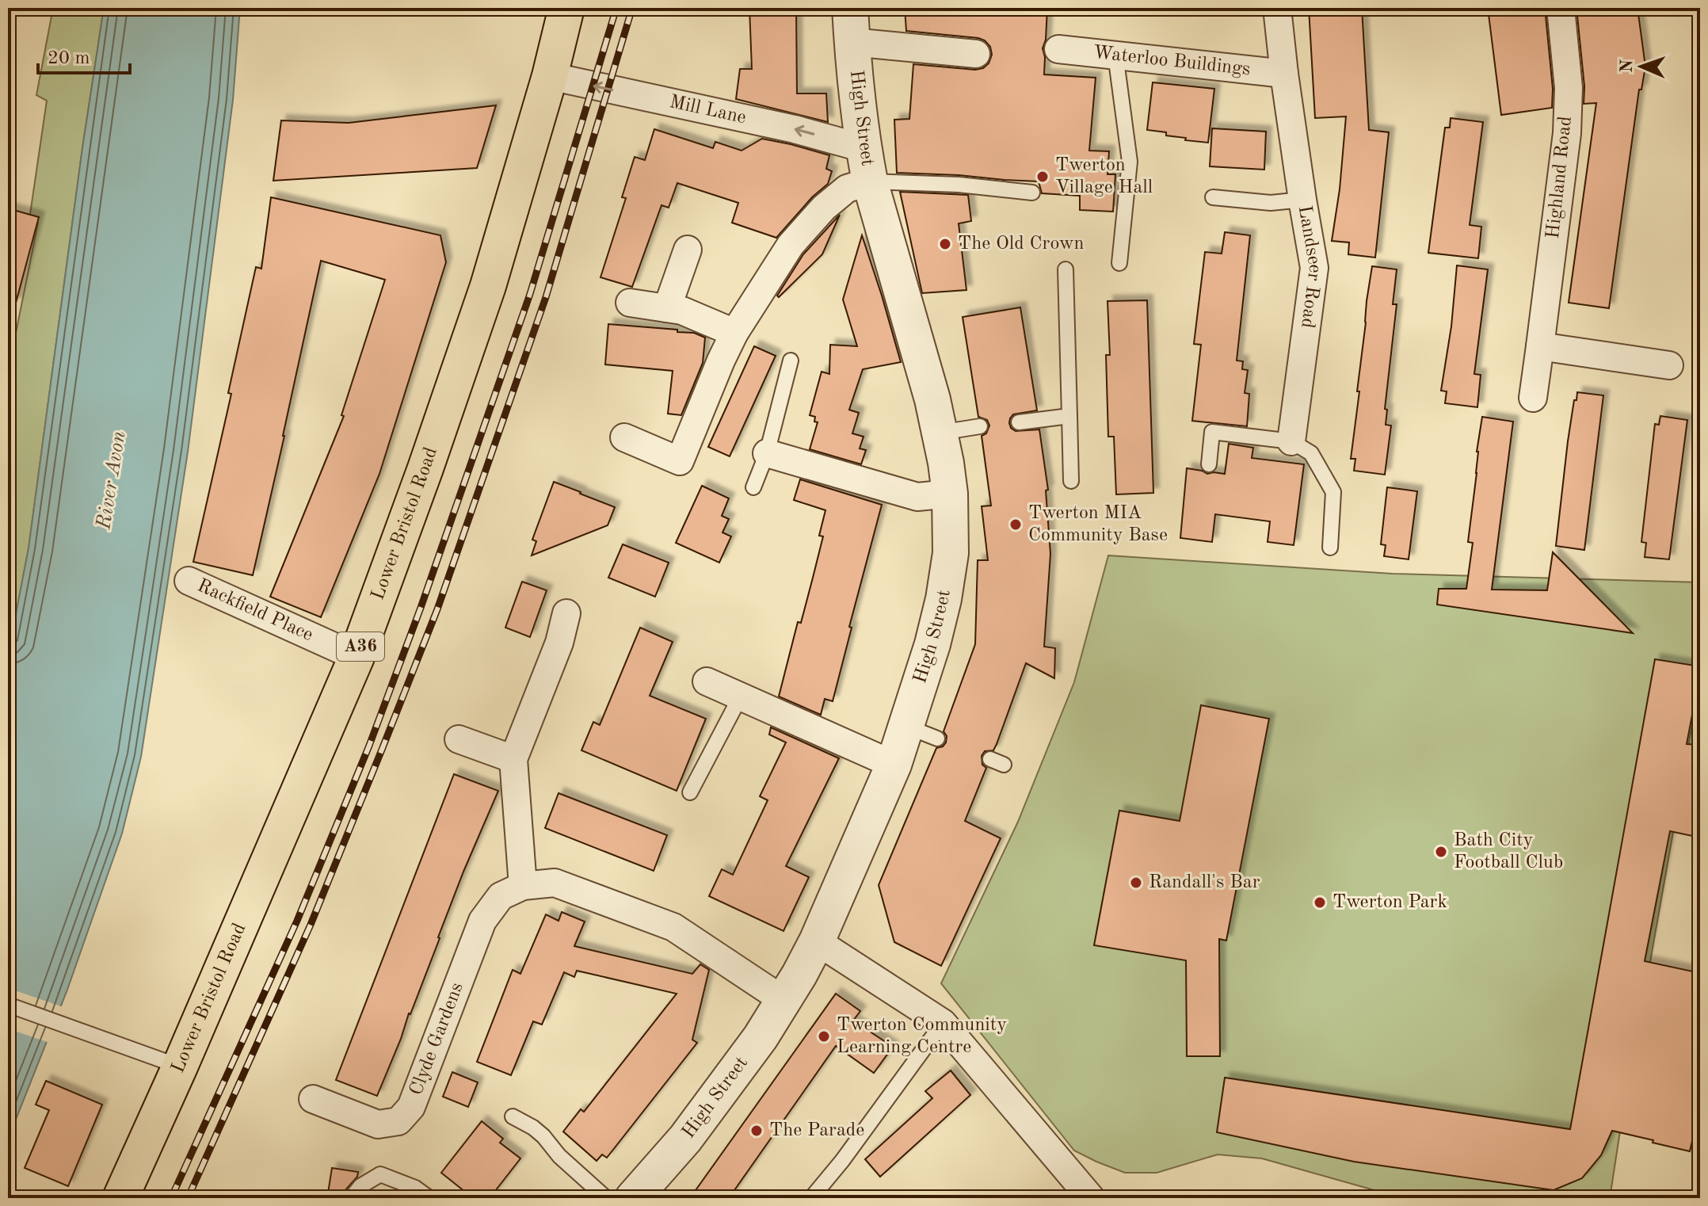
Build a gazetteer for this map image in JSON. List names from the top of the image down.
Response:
{
  "streets": {
    "highway": ["Lower Bristol Road", "A36"],
    "street": [
      "Waterloo Buildings",
      "Mill Lane",
      "High Street",
      "Highland Road",
      "Landseer Road",
      "Rackfield Place",
      "Clyde Gardens"
    ]
  },
  "crossings": [
    ["Waterloo Buildings", "Landseer Road"],
    ["Mill Lane", "High Street"],
    ["Mill Lane", "Lower Bristol Road"],
    ["High Street", "Clyde Gardens"],
    ["Lower Bristol Road", "Rackfield Place"]
  ],
  "water": ["River Avon"],
  "places": [
    "Twerton Village Hall",
    "The Old Crown",
    "Twerton MIA Community Base",
    "Bath City Football Club",
    "Randall's Bar",
    "Twerton Park",
    "Twerton Community Learning Centre",
    "The Parade"
  ],
  "scale_bar": "20 m",
  "north": "left"
}
